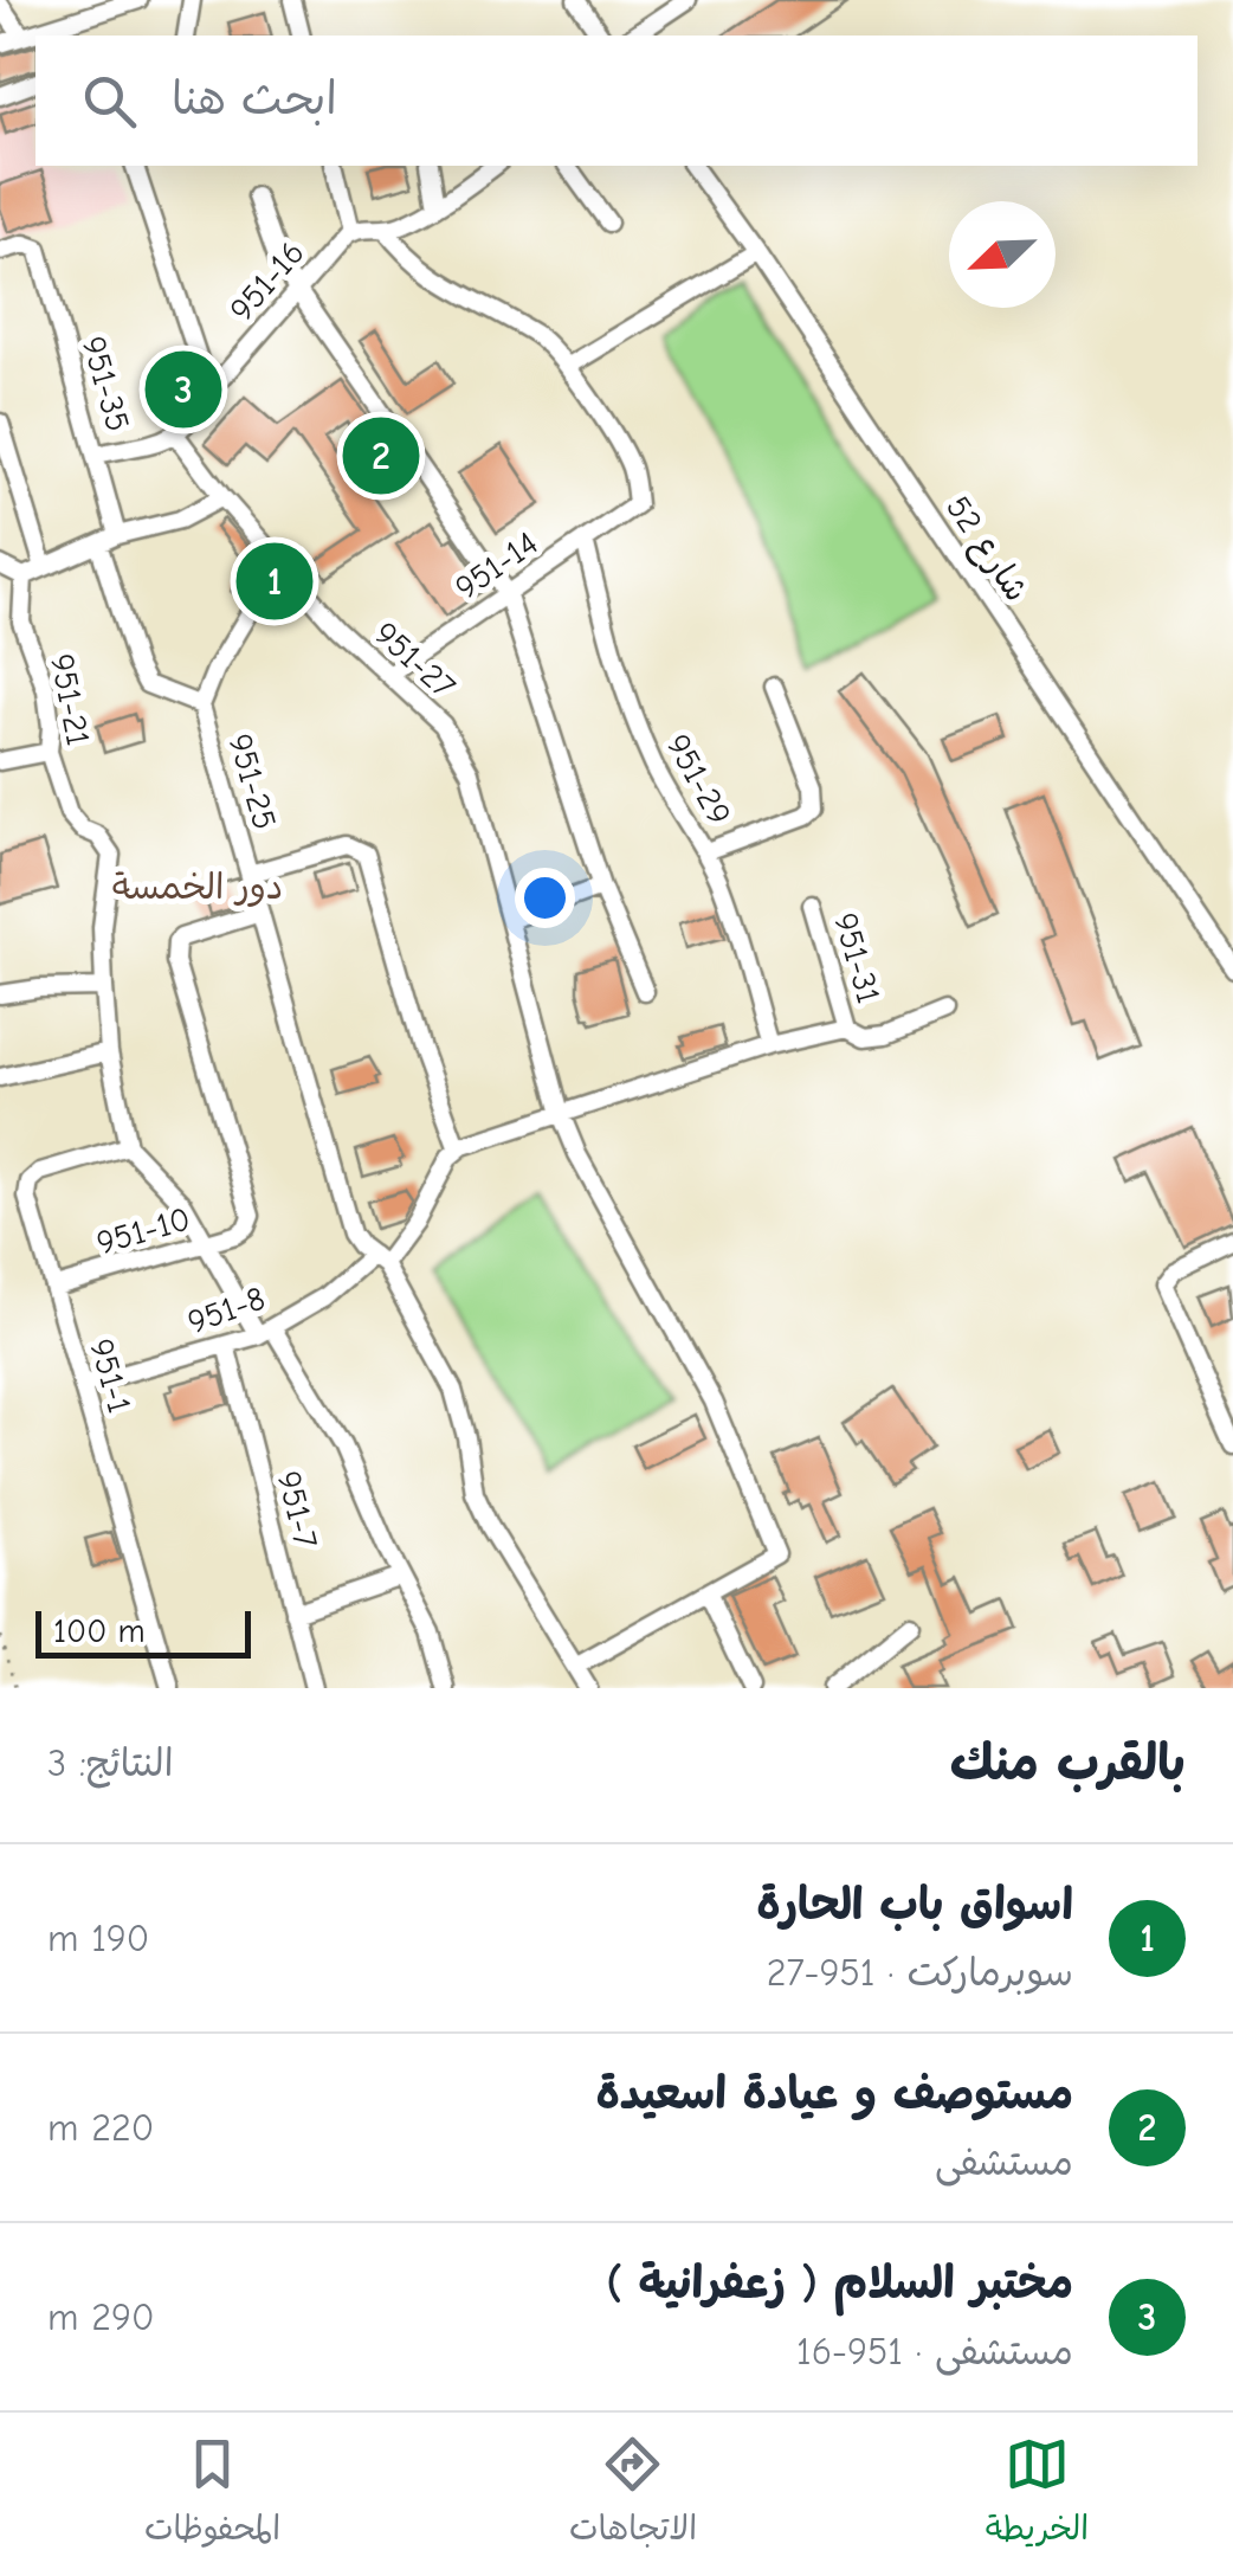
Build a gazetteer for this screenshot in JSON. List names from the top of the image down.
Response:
{
  "streets": {
    "street": [
      "951-16",
      "951-35",
      "شارع 52",
      "951-14",
      "951-27",
      "951-21",
      "951-29",
      "951-25",
      "951-31",
      "951-10",
      "951-8",
      "951-1",
      "951-7"
    ]
  },
  "crossings": [
    ["951-16", "951-27"],
    ["951-14", "951-27"],
    ["951-14", "951-29"],
    ["951-25", "951-10"],
    ["951-25", "951-8"],
    ["951-10", "951-1"],
    ["951-8", "951-1"],
    ["951-8", "951-7"]
  ],
  "districts": ["دور الخمسة"],
  "scale_bar": "100 m",
  "north": "bottom left",
  "page": {
    "search": "ابحث هنا",
    "pins": ["3", "2", "1"],
    "scale": "100 m",
    "heading": ["بالقرب منك", "النتائج: 3"],
    "list": [
      {
        "mark": "1",
        "name": "اسواق باب الحارة",
        "note": "سوبرماركت · 951-27",
        "value": "190 m"
      },
      {
        "mark": "2",
        "name": "مستوصف و عيادة اسعيدة",
        "note": "مستشفى",
        "value": "220 m"
      },
      {
        "mark": "3",
        "name": "مختبر السلام ( زعفرانية )",
        "note": "مستشفى · 951-16",
        "value": "290 m"
      }
    ],
    "nav": ["الخريطة", "الاتجاهات", "المحفوظات"]
  }
}
